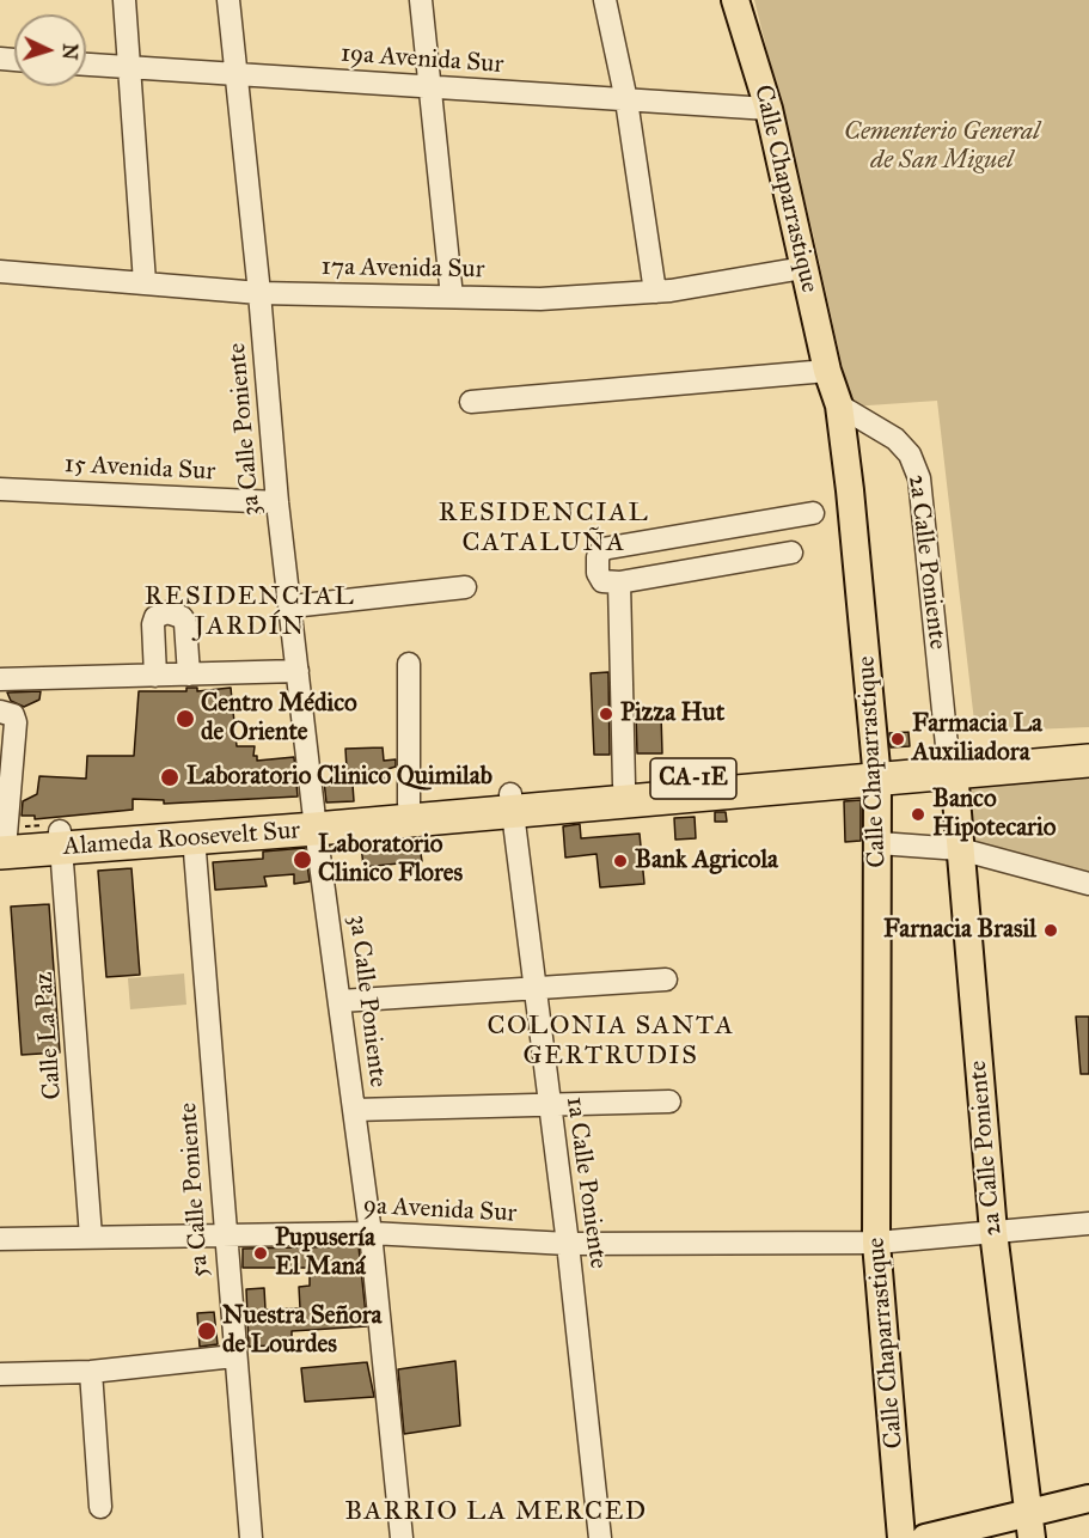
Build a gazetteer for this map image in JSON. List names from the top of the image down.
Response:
{
  "streets": {
    "highway": ["CA-1E", "Alameda Roosevelt Sur"],
    "main road": ["Calle Chaparrastique", "2a Calle Poniente"],
    "street": [
      "19a Avenida Sur",
      "17a Avenida Sur",
      "3a Calle Poniente",
      "15 Avenida Sur",
      "Calle La Paz",
      "1a Calle Poniente",
      "5a Calle Poniente",
      "9a Avenida Sur"
    ]
  },
  "crossings": [
    ["19a Avenida Sur", "Calle Chaparrastique"],
    ["19a Avenida Sur", "3a Calle Poniente"],
    ["Calle Chaparrastique", "17a Avenida Sur"],
    ["Calle Chaparrastique", "2a Calle Poniente"],
    ["Calle Chaparrastique", "CA-1E"],
    ["Calle Chaparrastique", "Alameda Roosevelt Sur"],
    ["Calle Chaparrastique", "9a Avenida Sur"],
    ["17a Avenida Sur", "3a Calle Poniente"],
    ["3a Calle Poniente", "15 Avenida Sur"],
    ["3a Calle Poniente", "Alameda Roosevelt Sur"],
    ["3a Calle Poniente", "9a Avenida Sur"],
    ["2a Calle Poniente", "CA-1E"],
    ["2a Calle Poniente", "9a Avenida Sur"],
    ["CA-1E", "Alameda Roosevelt Sur"],
    ["Alameda Roosevelt Sur", "Calle La Paz"],
    ["Alameda Roosevelt Sur", "1a Calle Poniente"],
    ["Alameda Roosevelt Sur", "5a Calle Poniente"],
    ["Calle La Paz", "9a Avenida Sur"],
    ["1a Calle Poniente", "9a Avenida Sur"],
    ["5a Calle Poniente", "9a Avenida Sur"]
  ],
  "districts": [
    "RESIDENCIAL CATALUÑA",
    "RESIDENCIAL JARDÍN",
    "COLONIA SANTA GERTRUDIS",
    "BARRIO LA MERCED"
  ],
  "parks": ["Cementerio General de San Miguel"],
  "places": [
    "Pizza Hut",
    "Centro Médico de Oriente",
    "Farmacia La Auxiliadora",
    "Laboratorio Clinico Quimilab",
    "Banco Hipotecario",
    "Laboratorio Clinico Flores",
    "Bank Agricola",
    "Farnacia Brasil",
    "Pupusería El Maná",
    "Nuestra Señora de Lourdes"
  ],
  "north": "right"
}
